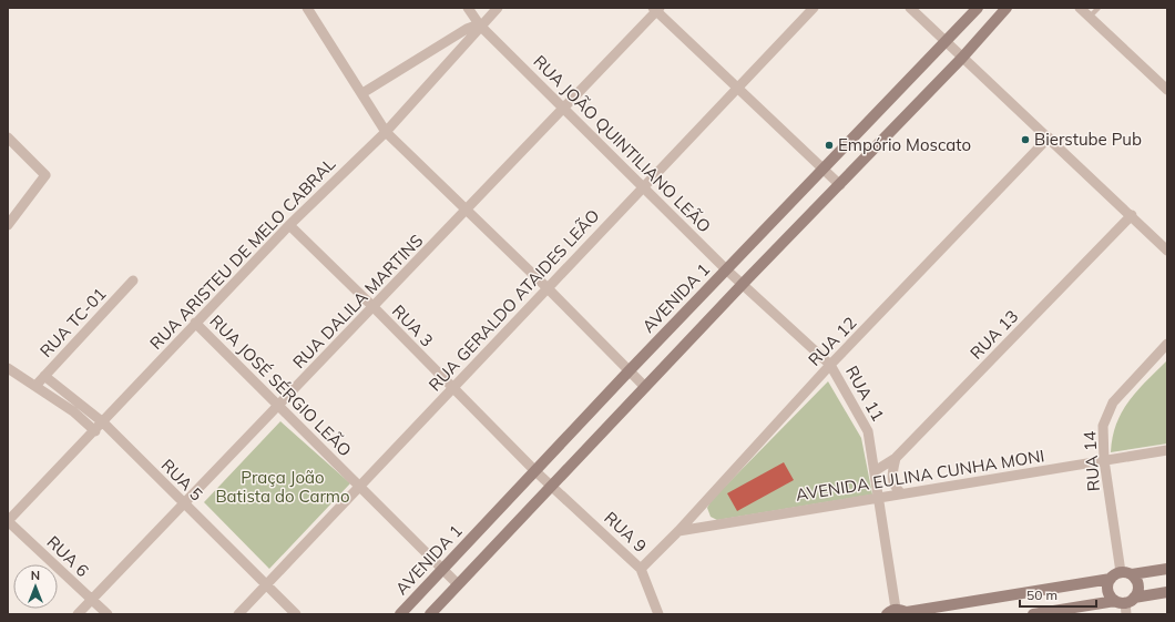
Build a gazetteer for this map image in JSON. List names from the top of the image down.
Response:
{
  "streets": {
    "street": [
      "RUA JOÃO QUINTILIANO LEÃO",
      "RUA ARISTEU DE MELO CABRAL",
      "AVENIDA 1",
      "RUA GERALDO ATAIDES LEÃO",
      "RUA DALILA MARTINS",
      "RUA TC-01",
      "RUA 3",
      "RUA 13",
      "RUA 12",
      "RUA JOSÉ SÉRGIO LEÃO",
      "RUA 11",
      "RUA 14",
      "AVENIDA EULINA CUNHA MONI",
      "RUA 5",
      "RUA 9",
      "RUA 6"
    ]
  },
  "crossings": [
    ["RUA JOÃO QUINTILIANO LEÃO", "RUA ARISTEU DE MELO CABRAL"],
    ["RUA JOÃO QUINTILIANO LEÃO", "AVENIDA 1"],
    ["RUA JOÃO QUINTILIANO LEÃO", "RUA GERALDO ATAIDES LEÃO"],
    ["RUA JOÃO QUINTILIANO LEÃO", "RUA DALILA MARTINS"],
    ["RUA JOÃO QUINTILIANO LEÃO", "RUA 11"],
    ["RUA ARISTEU DE MELO CABRAL", "RUA 3"],
    ["RUA ARISTEU DE MELO CABRAL", "RUA JOSÉ SÉRGIO LEÃO"],
    ["RUA ARISTEU DE MELO CABRAL", "RUA 5"],
    ["RUA ARISTEU DE MELO CABRAL", "RUA 6"],
    ["AVENIDA 1", "RUA 3"],
    ["AVENIDA 1", "RUA JOSÉ SÉRGIO LEÃO"],
    ["RUA GERALDO ATAIDES LEÃO", "RUA 3"],
    ["RUA GERALDO ATAIDES LEÃO", "RUA JOSÉ SÉRGIO LEÃO"],
    ["RUA GERALDO ATAIDES LEÃO", "RUA 5"],
    ["RUA DALILA MARTINS", "RUA 3"],
    ["RUA DALILA MARTINS", "RUA JOSÉ SÉRGIO LEÃO"],
    ["RUA DALILA MARTINS", "RUA 5"],
    ["RUA DALILA MARTINS", "RUA 6"],
    ["RUA TC-01", "RUA 5"],
    ["RUA 3", "RUA 9"],
    ["RUA 13", "RUA 11"],
    ["RUA 12", "RUA 11"],
    ["RUA 12", "AVENIDA EULINA CUNHA MONI"],
    ["RUA 12", "RUA 9"],
    ["RUA 11", "AVENIDA EULINA CUNHA MONI"],
    ["RUA 14", "AVENIDA EULINA CUNHA MONI"]
  ],
  "parks": ["Praça João Batista do Carmo"],
  "places": ["Bierstube Pub", "Empório Moscato"],
  "scale_bar": "50 m",
  "north": "top"
}
